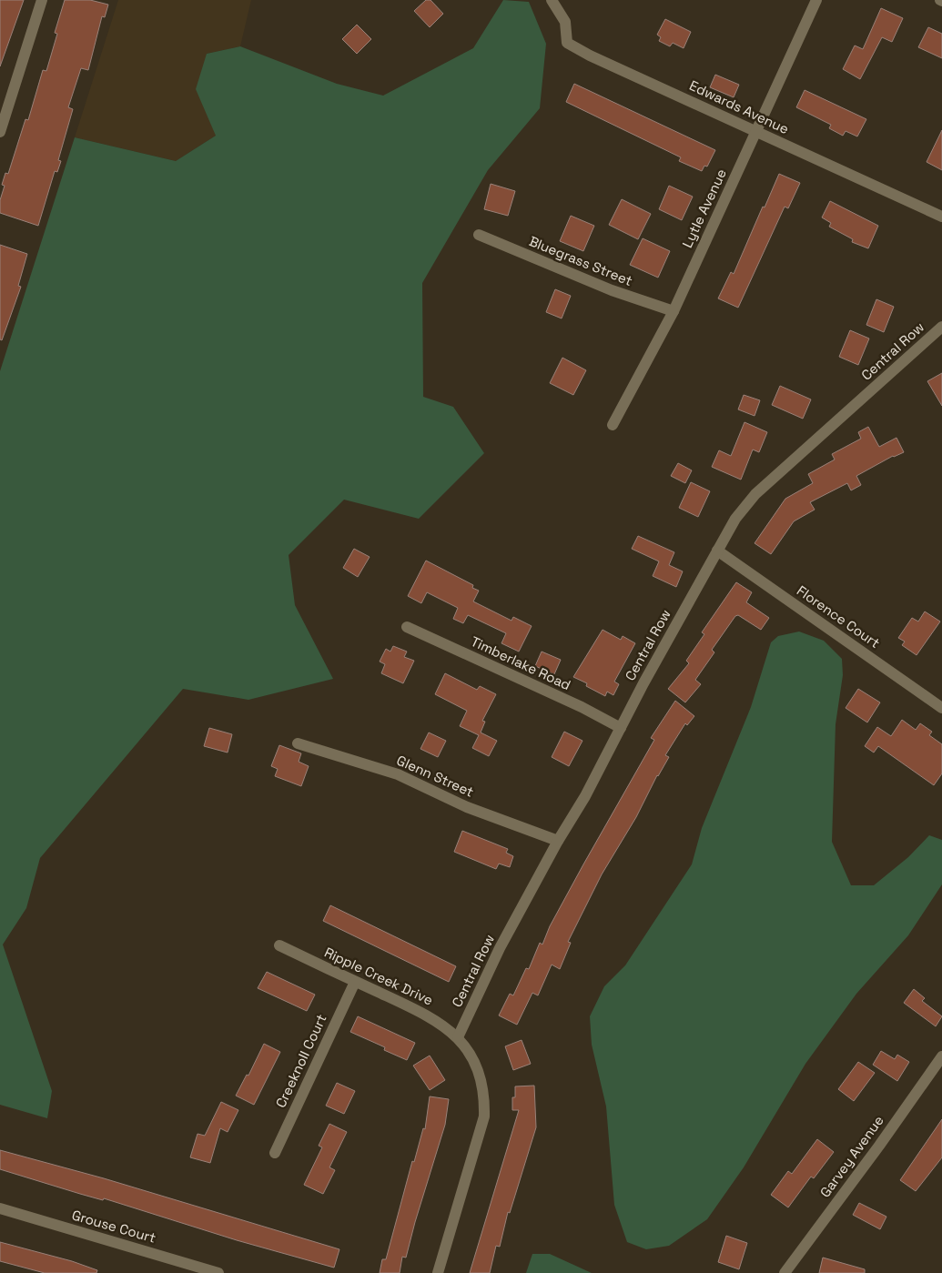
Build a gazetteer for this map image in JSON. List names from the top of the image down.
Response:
{
  "streets": {
    "street": [
      "Edwards Avenue",
      "Lytle Avenue",
      "Bluegrass Street",
      "Central Row",
      "Florence Court",
      "Timberlake Road",
      "Glenn Street",
      "Ripple Creek Drive",
      "Creeknoll Court",
      "Garvey Avenue",
      "Grouse Court"
    ]
  },
  "crossings": [
    ["Edwards Avenue", "Lytle Avenue"],
    ["Lytle Avenue", "Bluegrass Street"],
    ["Central Row", "Florence Court"],
    ["Central Row", "Timberlake Road"],
    ["Central Row", "Glenn Street"],
    ["Central Row", "Ripple Creek Drive"],
    ["Ripple Creek Drive", "Creeknoll Court"]
  ]
}
